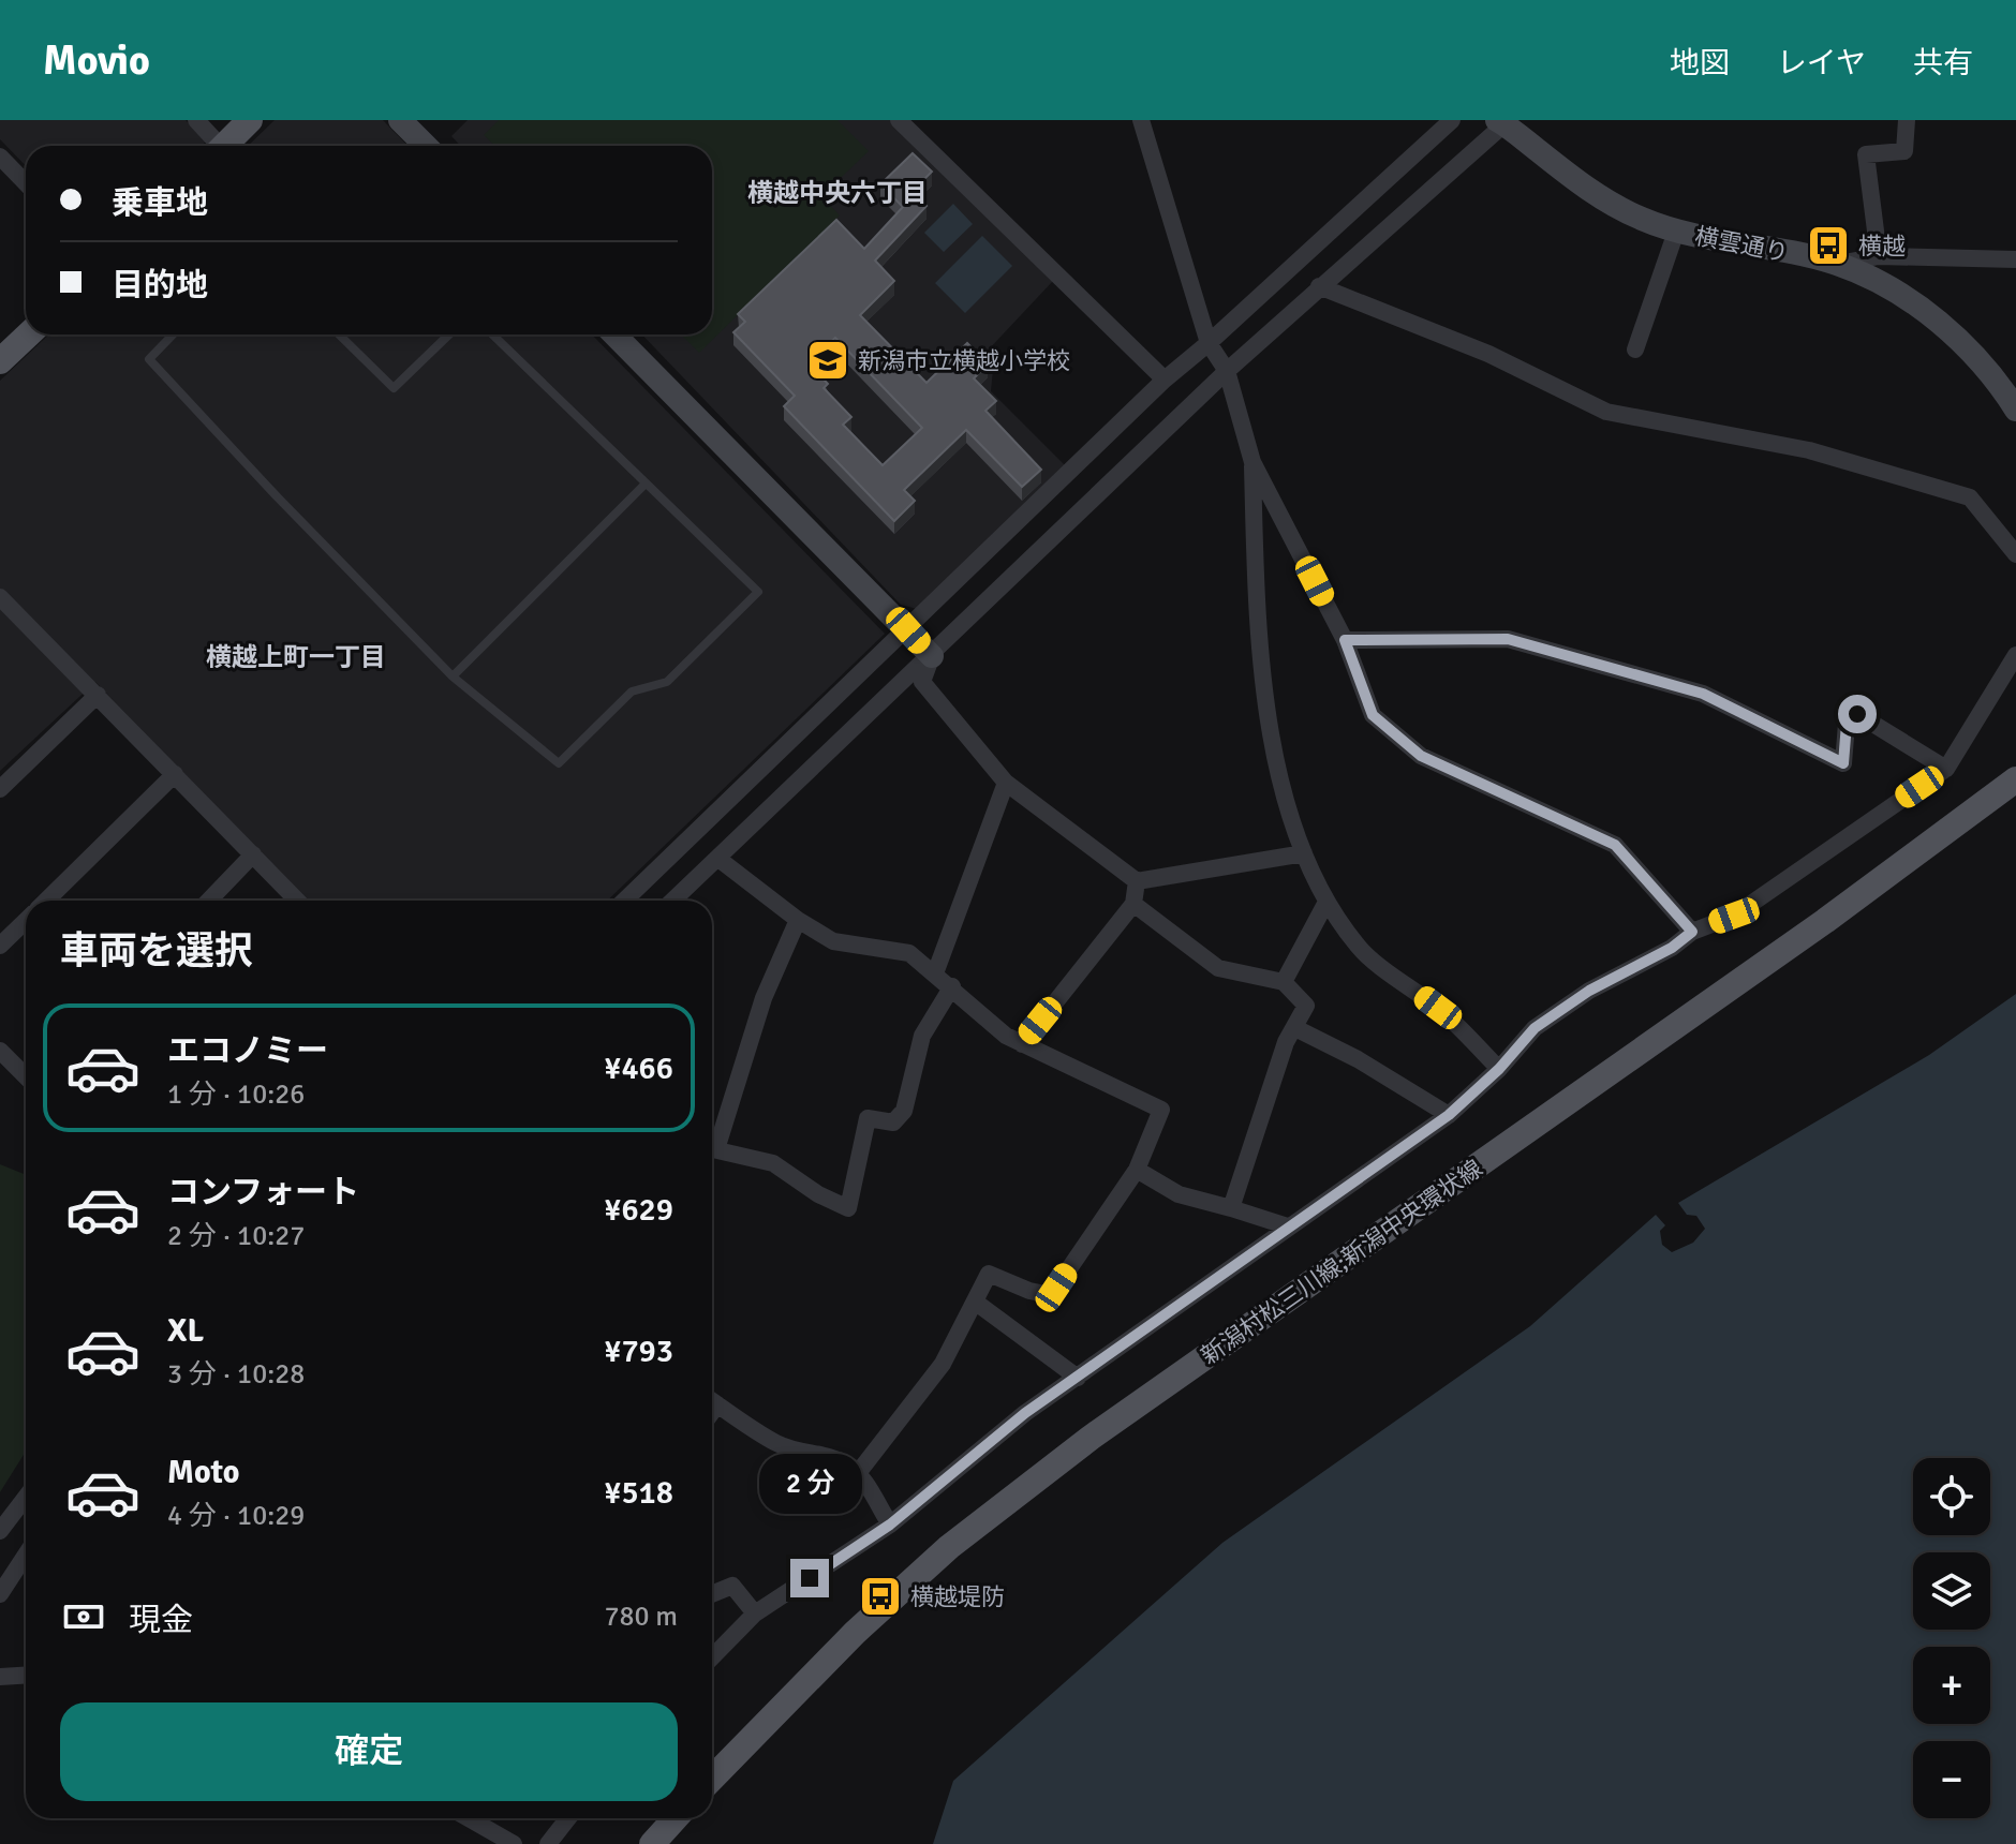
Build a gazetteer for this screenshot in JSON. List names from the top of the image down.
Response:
{
  "streets": {
    "main road": ["横雲通り", "新潟村松三川線;新潟中央環状線"]
  },
  "districts": ["横越中央六丁目", "横越上町一丁目"],
  "places": {
    "bus stop": ["横越", "横越堤防"],
    "school or university": ["新潟市立横越小学校"]
  },
  "page": {
    "header": "Movio",
    "nav": ["地図", "レイヤ", "共有"],
    "banner": ["乗車地", "目的地"],
    "heading": "車両を選択",
    "list": [
      {
        "name": "エコノミー",
        "note": "1 分 · 10:26",
        "value": "¥466"
      },
      {
        "name": "コンフォート",
        "note": "2 分 · 10:27",
        "value": "¥629"
      },
      {
        "name": "XL",
        "note": "3 分 · 10:28",
        "value": "¥793"
      },
      {
        "name": "Moto",
        "note": "4 分 · 10:29",
        "value": "¥518"
      }
    ],
    "bubble": "2 分",
    "map_buttons": ["+", "−"],
    "pay": ["現金", "780 m"],
    "buttons": "確定"
  }
}
